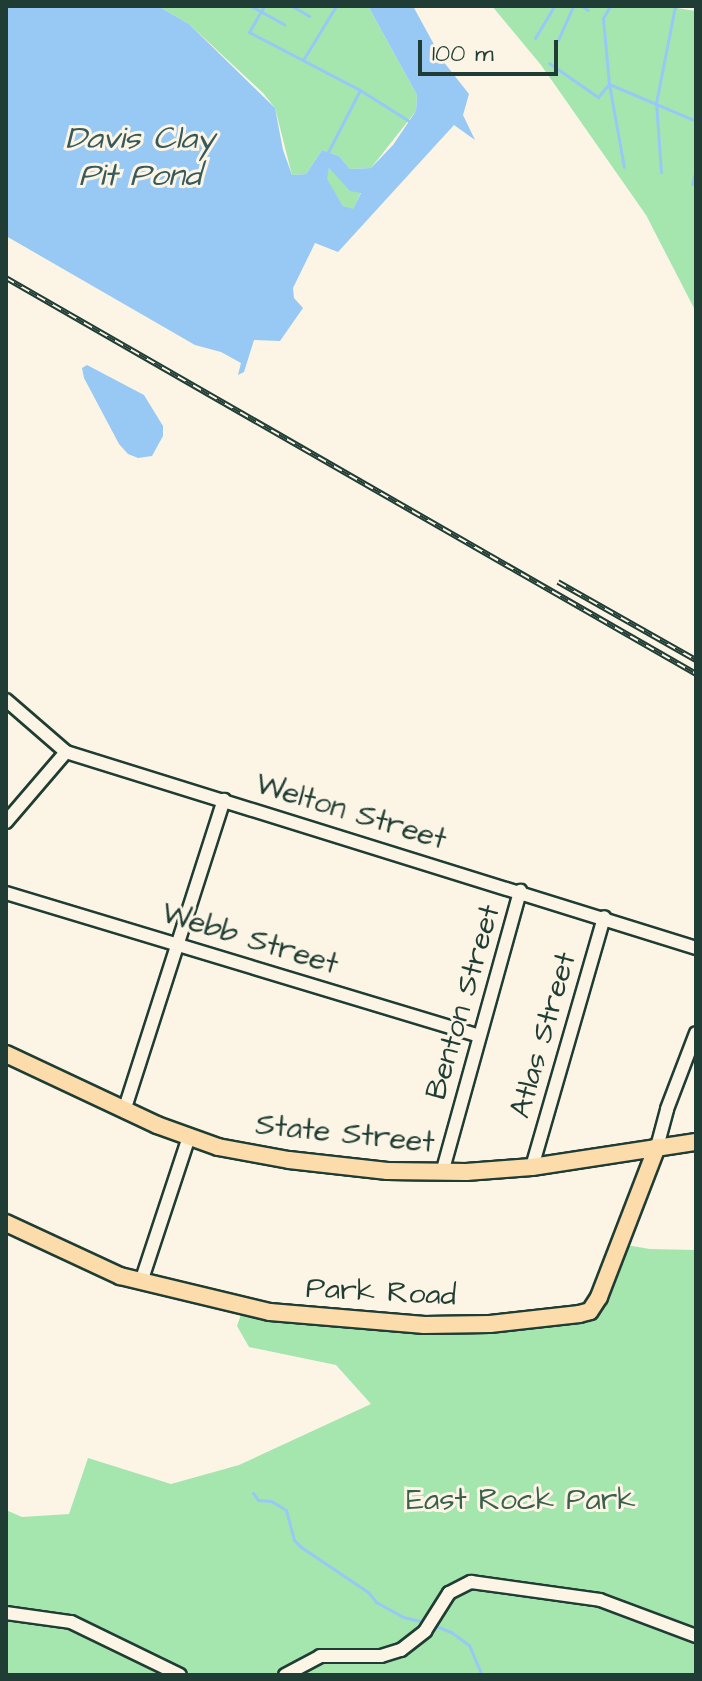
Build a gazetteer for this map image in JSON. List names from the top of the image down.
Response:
{
  "streets": {
    "main road": ["State Street", "Park Road"],
    "street": [
      "Welton Street",
      "Webb Street",
      "Benton Street",
      "Atlas Street"
    ]
  },
  "crossings": [
    ["Welton Street", "Benton Street"],
    ["Welton Street", "Atlas Street"],
    ["Webb Street", "Benton Street"],
    ["Benton Street", "State Street"],
    ["Atlas Street", "State Street"],
    ["State Street", "Park Road"]
  ],
  "water": ["Davis Clay Pit Pond"],
  "parks": ["East Rock Park"],
  "scale_bar": "100 m"
}
